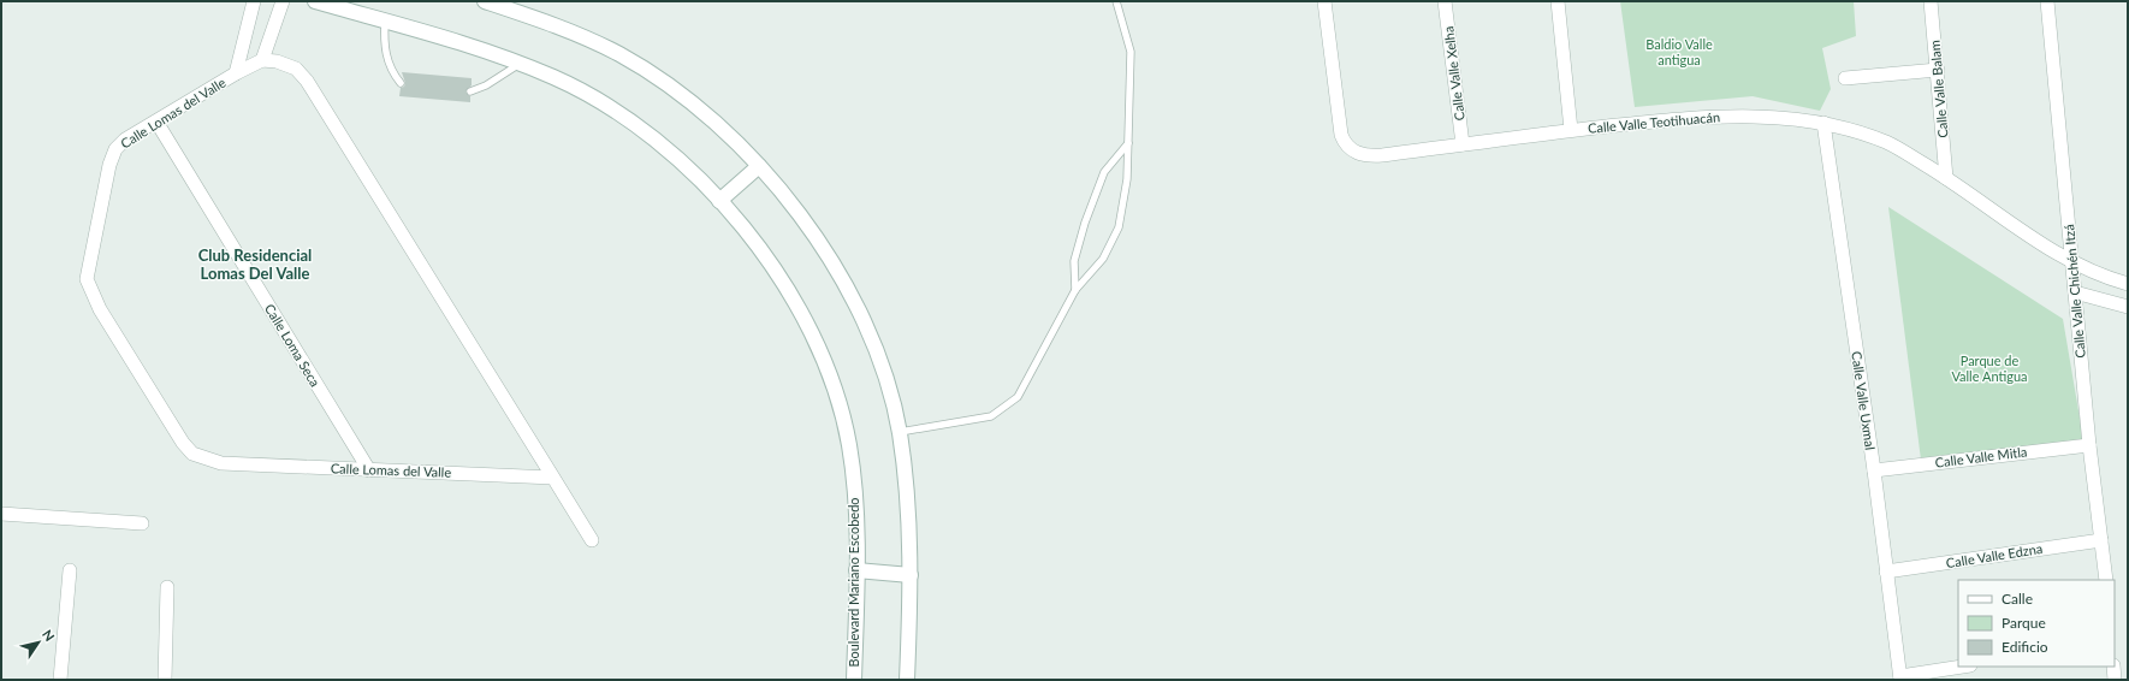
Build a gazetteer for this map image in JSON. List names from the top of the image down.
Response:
{
  "streets": {
    "street": [
      "Calle Valle Xelha",
      "Calle Valle Balam",
      "Calle Lomas del Valle",
      "Calle Valle Teotihuacán",
      "Calle Valle Chichén Itzá",
      "Calle Loma Seca",
      "Calle Valle Uxmal",
      "Calle Valle Mitla",
      "Calle Valle Edzna",
      "Boulevard Mariano Escobedo"
    ]
  },
  "crossings": [
    ["Calle Valle Xelha", "Calle Valle Teotihuacán"],
    ["Calle Valle Balam", "Calle Valle Teotihuacán"],
    ["Calle Lomas del Valle", "Calle Loma Seca"],
    ["Calle Valle Teotihuacán", "Calle Valle Chichén Itzá"],
    ["Calle Valle Teotihuacán", "Calle Valle Uxmal"],
    ["Calle Valle Chichén Itzá", "Calle Valle Mitla"],
    ["Calle Valle Chichén Itzá", "Calle Valle Edzna"],
    ["Calle Valle Uxmal", "Calle Valle Mitla"],
    ["Calle Valle Uxmal", "Calle Valle Edzna"]
  ],
  "districts": ["Club Residencial Lomas Del Valle"],
  "parks": ["Baldio Valle antigua", "Parque de Valle Antigua"],
  "legend": ["Calle", "Parque", "Edificio"],
  "north": "top right"
}
